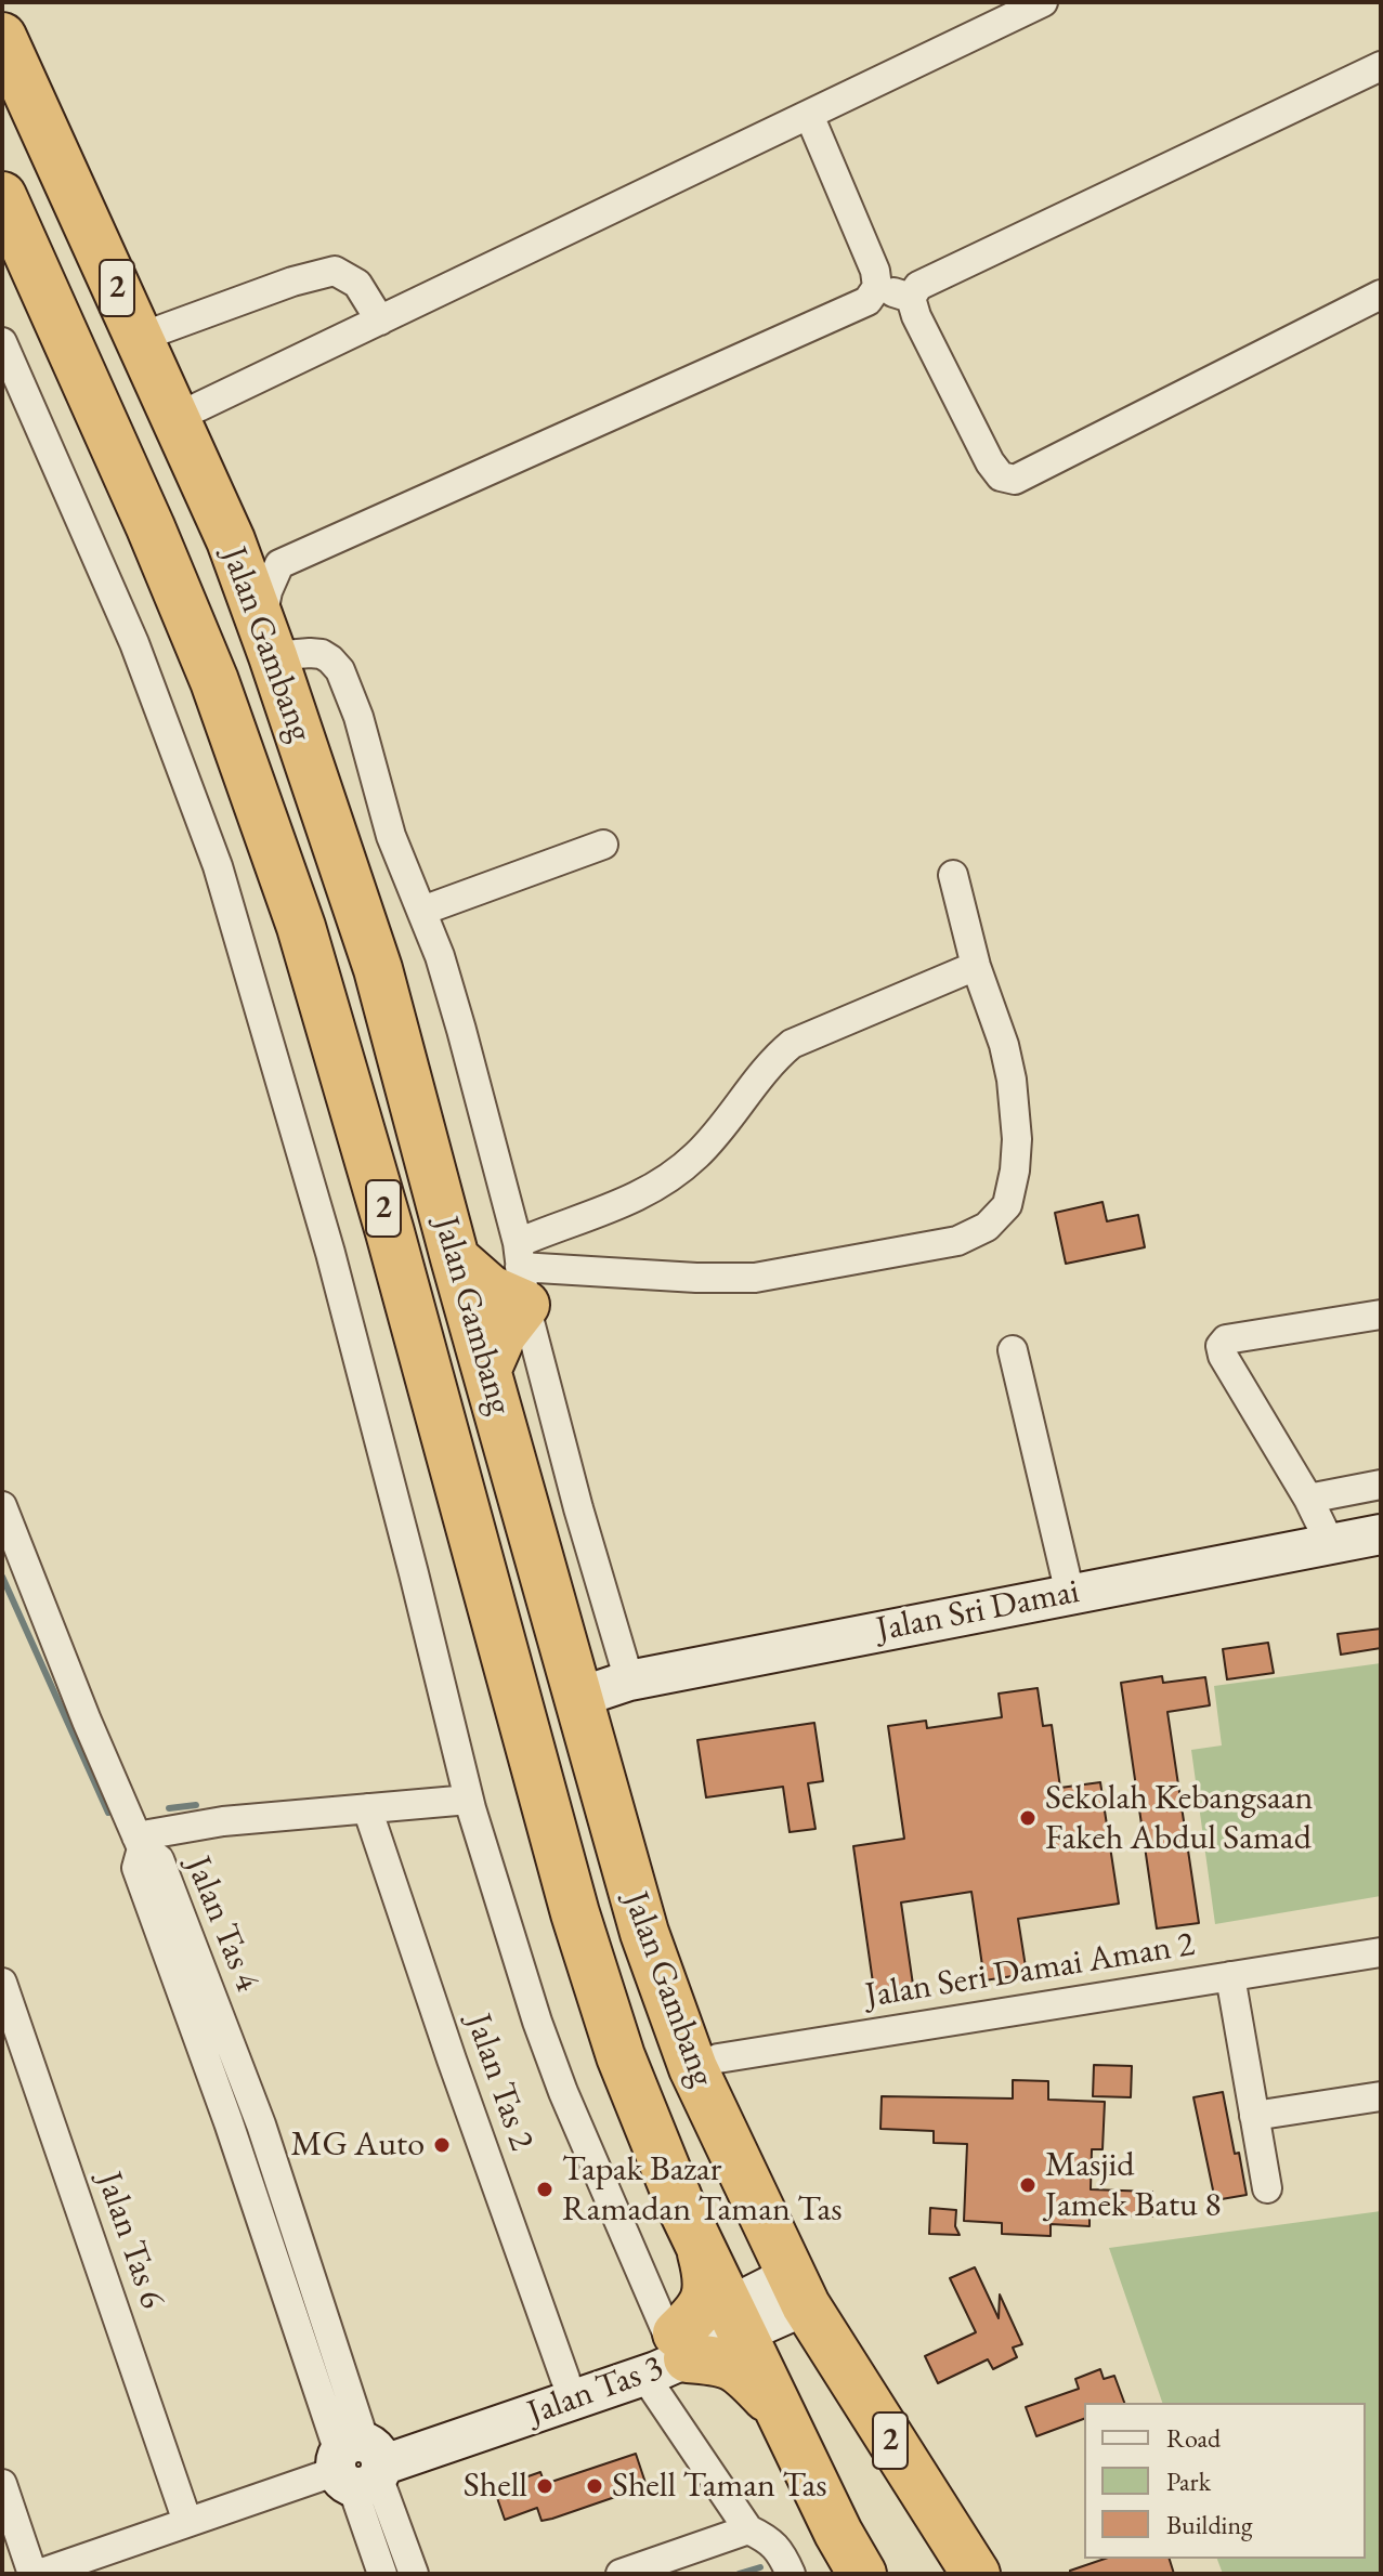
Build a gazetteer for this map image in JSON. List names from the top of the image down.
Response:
{
  "streets": {
    "highway": ["2", "Jalan Gambang"],
    "street": [
      "Jalan Sri Damai",
      "Jalan Tas 4",
      "Jalan Seri Damai Aman 2",
      "Jalan Tas 2",
      "Jalan Tas 6",
      "Jalan Tas 3"
    ]
  },
  "crossings": [
    ["Jalan Gambang", "Jalan Sri Damai"],
    ["Jalan Gambang", "Jalan Seri Damai Aman 2"],
    ["Jalan Gambang", "Jalan Tas 3"],
    ["Jalan Tas 4", "Jalan Tas 3"],
    ["Jalan Tas 2", "Jalan Tas 3"],
    ["Jalan Tas 6", "Jalan Tas 3"]
  ],
  "places": [
    "Sekolah Kebangsaan Fakeh Abdul Samad",
    "MG Auto",
    "Masjid Jamek Batu 8",
    "Tapak Bazar Ramadan Taman Tas",
    "Shell",
    "Shell Taman Tas"
  ],
  "legend": ["Road", "Park", "Building"]
}
